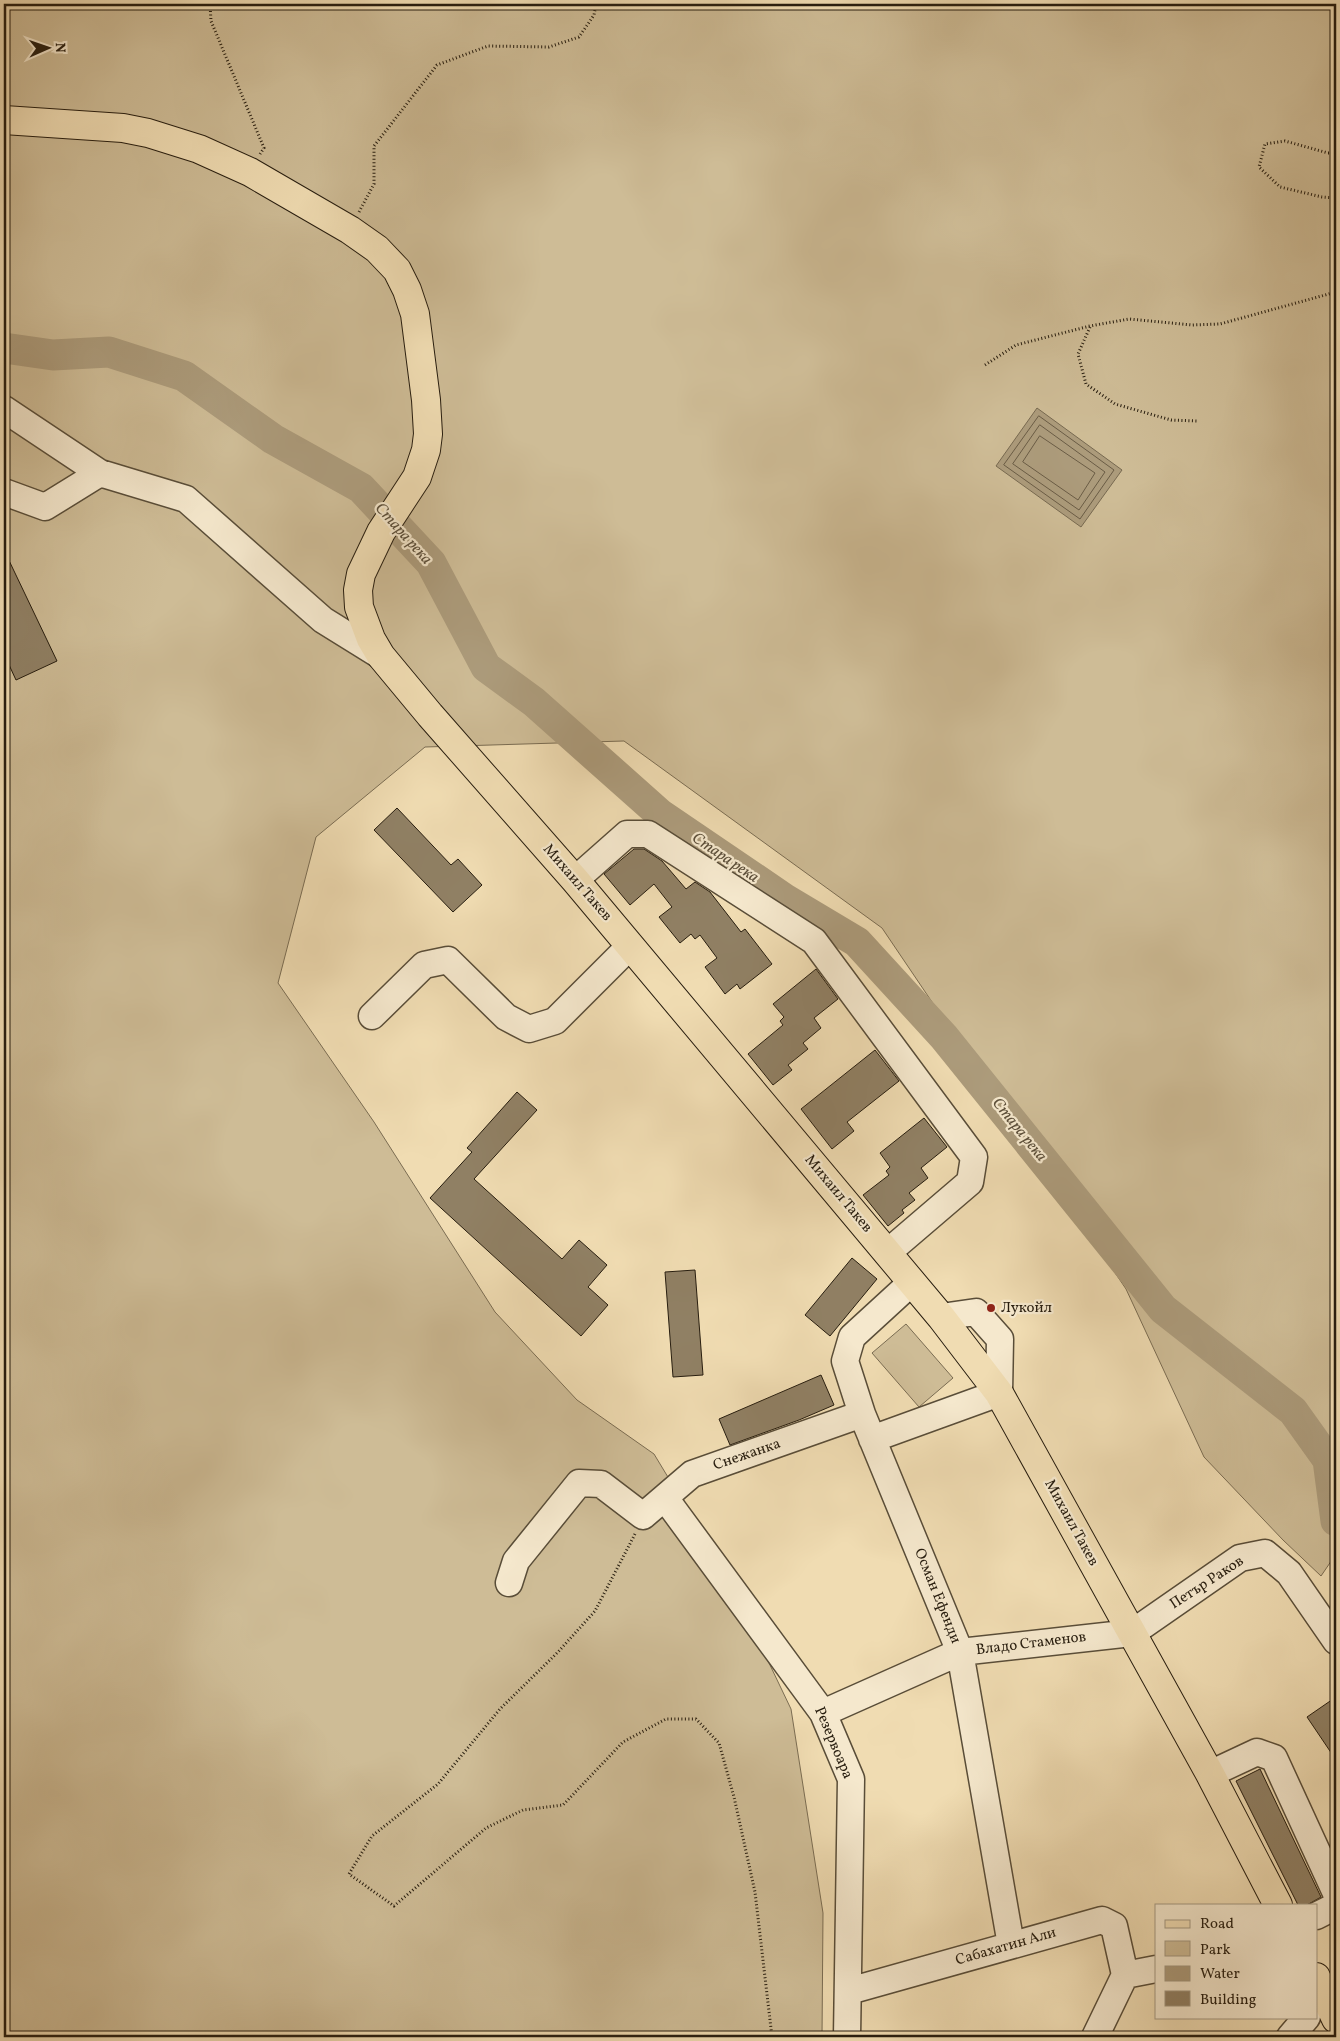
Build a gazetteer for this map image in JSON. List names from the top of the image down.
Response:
{
  "streets": {
    "main road": ["Михаил Такев"],
    "street": [
      "Снежанка",
      "Петър Раков",
      "Осман Ефенди",
      "Владо Стаменов",
      "Резервоара",
      "Сабахатин Али"
    ]
  },
  "crossings": [
    ["Михаил Такев", "Петър Раков"],
    ["Михаил Такев", "Осман Ефенди"],
    ["Михаил Такев", "Владо Стаменов"],
    ["Снежанка", "Осман Ефенди"],
    ["Снежанка", "Резервоара"],
    ["Петър Раков", "Владо Стаменов"],
    ["Осман Ефенди", "Владо Стаменов"],
    ["Осман Ефенди", "Сабахатин Али"],
    ["Владо Стаменов", "Резервоара"],
    ["Резервоара", "Сабахатин Али"]
  ],
  "water": ["Стара река"],
  "places": ["Лукойл"],
  "legend": [
    "Road",
    "Park",
    "Water",
    "Building"
  ],
  "north": "right"
}
